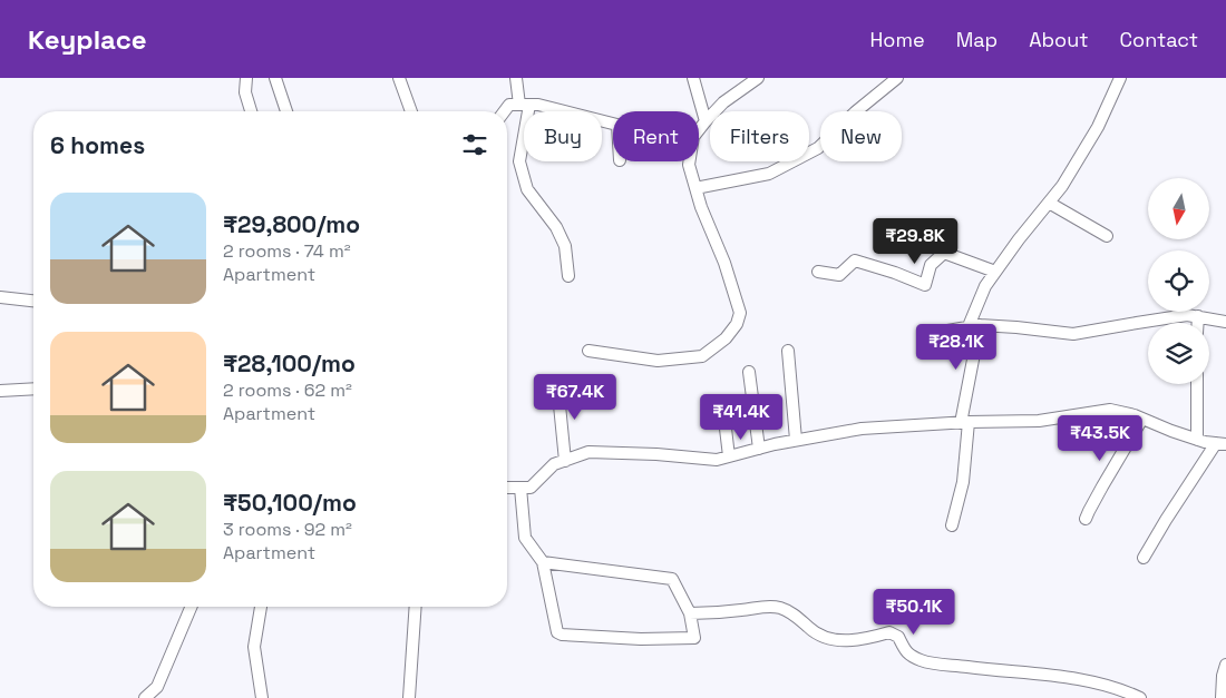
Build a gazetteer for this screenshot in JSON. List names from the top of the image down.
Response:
{
  "north": "bottom",
  "page": {
    "header": "Keyplace",
    "nav": [
      "Home",
      "Map",
      "About",
      "Contact"
    ],
    "chip": [
      "Buy",
      "Rent",
      "Filters",
      "New"
    ],
    "heading": "6 homes",
    "list": [
      {
        "name": "₹29,800/mo",
        "note": "2 rooms · 74 m² · Apartment"
      },
      {
        "name": "₹28,100/mo",
        "note": "2 rooms · 62 m² · Apartment"
      },
      {
        "name": "₹50,100/mo",
        "note": "3 rooms · 92 m² · Apartment"
      }
    ],
    "price": [
      "₹29.8K",
      "₹28.1K",
      "₹67.4K",
      "₹41.4K",
      "₹43.5K",
      "₹50.1K"
    ]
  }
}
